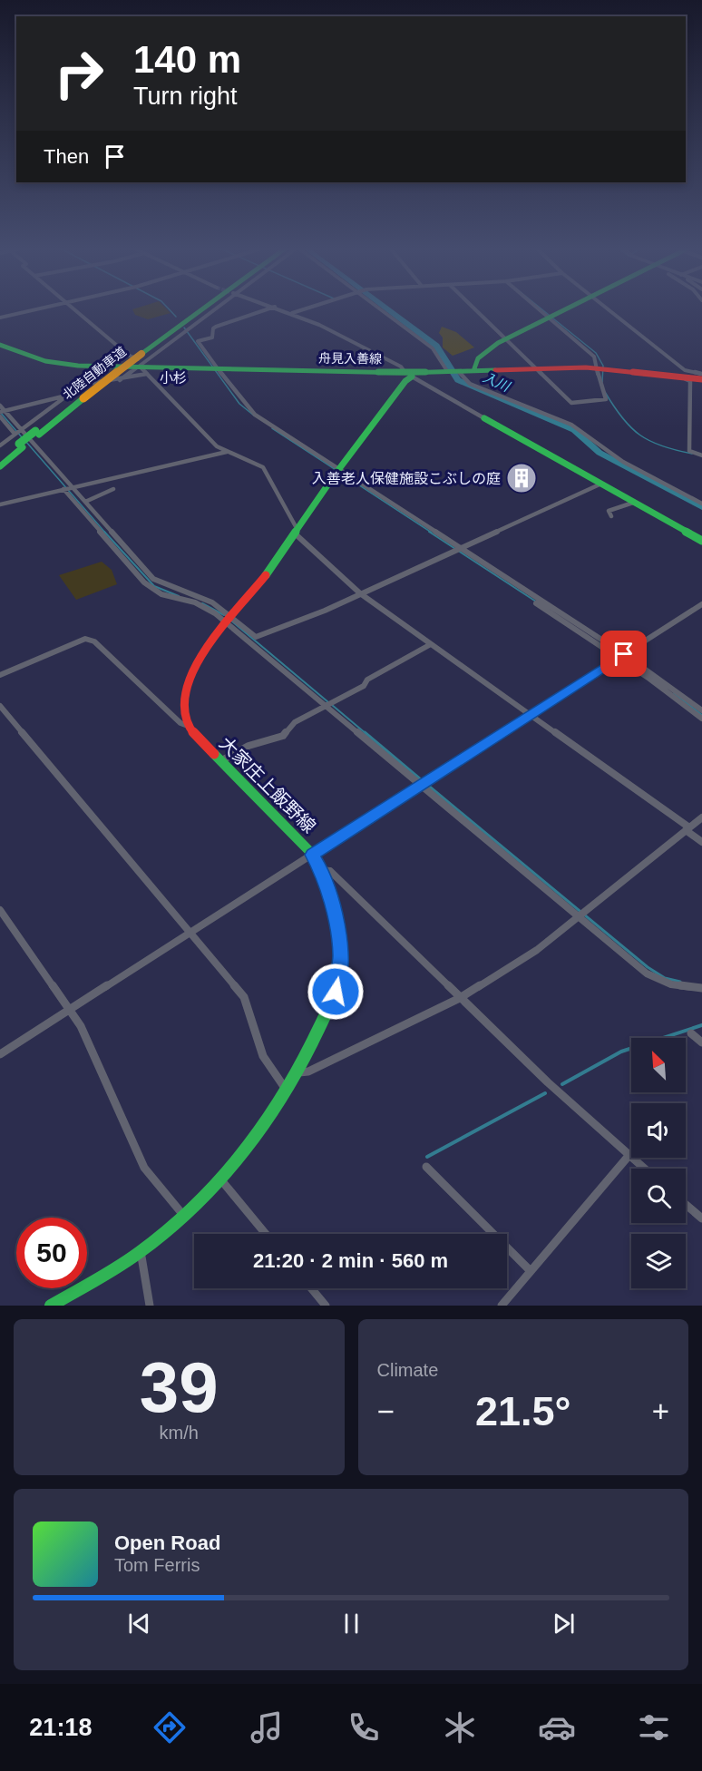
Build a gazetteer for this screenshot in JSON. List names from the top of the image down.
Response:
{
  "streets": {
    "main road": ["舟見入善線", "北陸自動車道", "大家庄上飯野線"]
  },
  "crossings": [
    ["舟見入善線", "北陸自動車道"]
  ],
  "districts": ["小杉"],
  "water": ["入川"],
  "places": {
    "building": ["入善老人保健施設こぶしの庭"]
  },
  "north": "top left",
  "page": {
    "turn": ["140 m", "Turn right"],
    "then": "Then",
    "limit": "50",
    "trip": "21:20 · 2 min · 560 m",
    "tile": [
      ["39", "km/h"],
      "Climate"
    ],
    "heat": ["−", "21.5°", "+"],
    "song": ["Open Road", "Tom Ferris"],
    "tabs": "21:18"
  }
}
